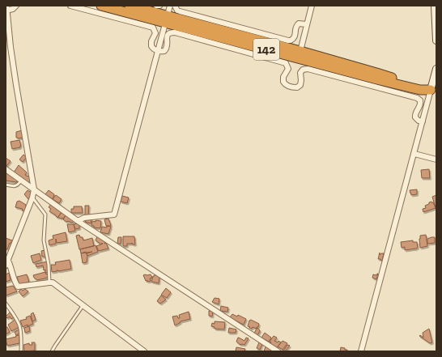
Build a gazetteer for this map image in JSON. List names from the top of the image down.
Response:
{
  "streets": {
    "highway": ["142"]
  }
}
